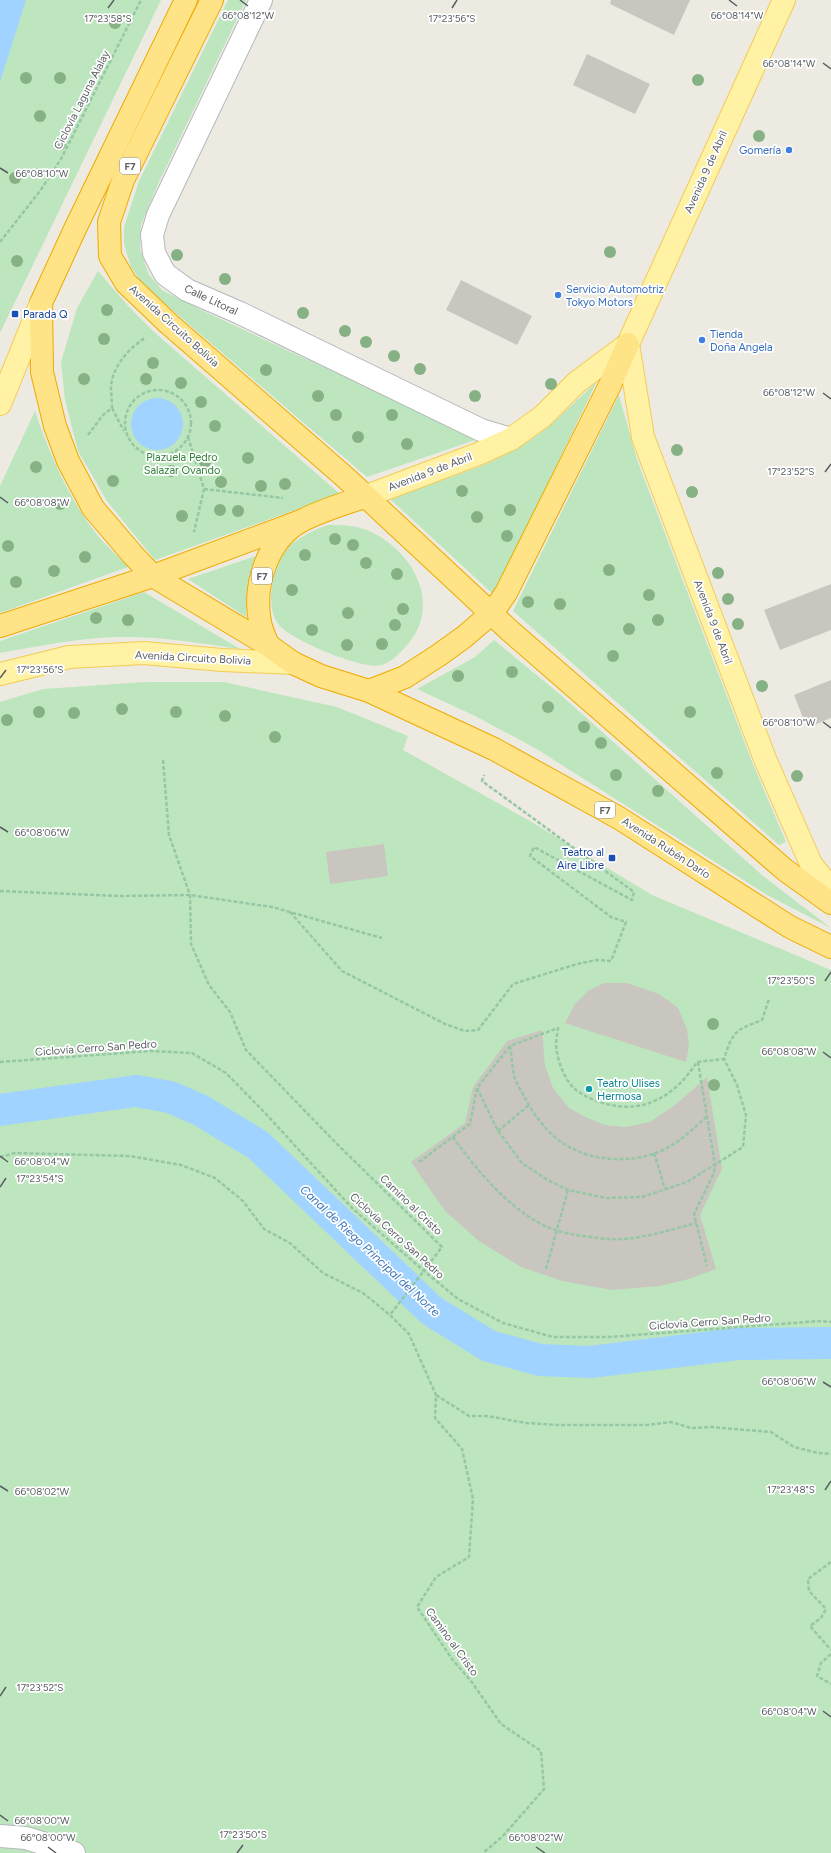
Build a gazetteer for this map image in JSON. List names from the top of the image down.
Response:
{
  "streets": {
    "highway": ["F7", "Avenida Circuito Bolivia", "Avenida Rubén Darío"],
    "main road": ["Avenida 9 de Abril"],
    "street": ["Calle Litoral"],
    "path": ["Ciclovía Laguna Alalay", "Ciclovía Cerro San Pedro", "Camino al Cristo"]
  },
  "crossings": [
    ["F7", "Avenida 9 de Abril"],
    ["F7", "Avenida Circuito Bolivia"],
    ["F7", "Avenida Rubén Darío"],
    ["Avenida 9 de Abril", "Calle Litoral"],
    ["Avenida 9 de Abril", "Avenida Circuito Bolivia"],
    ["Ciclovía Cerro San Pedro", "Camino al Cristo"]
  ],
  "water": ["Canal de Riego Principal del Norte"],
  "parks": ["Plazuela Pedro Salazar Ovando"],
  "places": {
    "other": [
      "Gomería",
      "Servicio Automotriz Tokyo Motors",
      "Tienda Doña Angela",
      "Teatro Ulises Hermosa"
    ],
    "transit": ["Parada Q", "Teatro al Aire Libre"]
  },
  "coordinates": [
    "66°08'12\"W",
    "66°08'14\"W",
    "17°23'58\"S",
    "17°23'56\"S",
    "66°08'10\"W",
    "17°23'52\"S",
    "66°08'08\"W",
    "66°08'06\"W",
    "17°23'50\"S",
    "66°08'04\"W",
    "17°23'54\"S",
    "17°23'48\"S",
    "66°08'02\"W",
    "66°08'00\"W"
  ]
}
